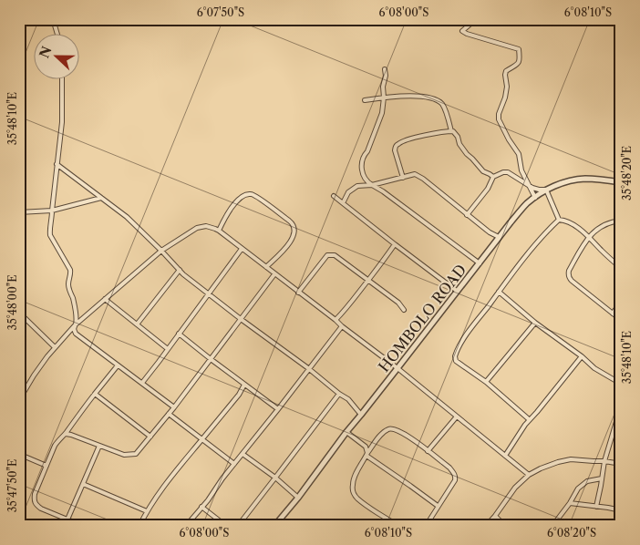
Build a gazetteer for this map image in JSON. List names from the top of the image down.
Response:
{
  "streets": {
    "street": ["HOMBOLO ROAD"]
  },
  "north": "left",
  "coordinates": [
    "6°07'50\"S",
    "6°08'00\"S",
    "6°08'10\"S",
    "35°48'10\"E",
    "35°48'20\"E",
    "35°48'00\"E",
    "35°47'50\"E",
    "6°08'20\"S"
  ]
}
